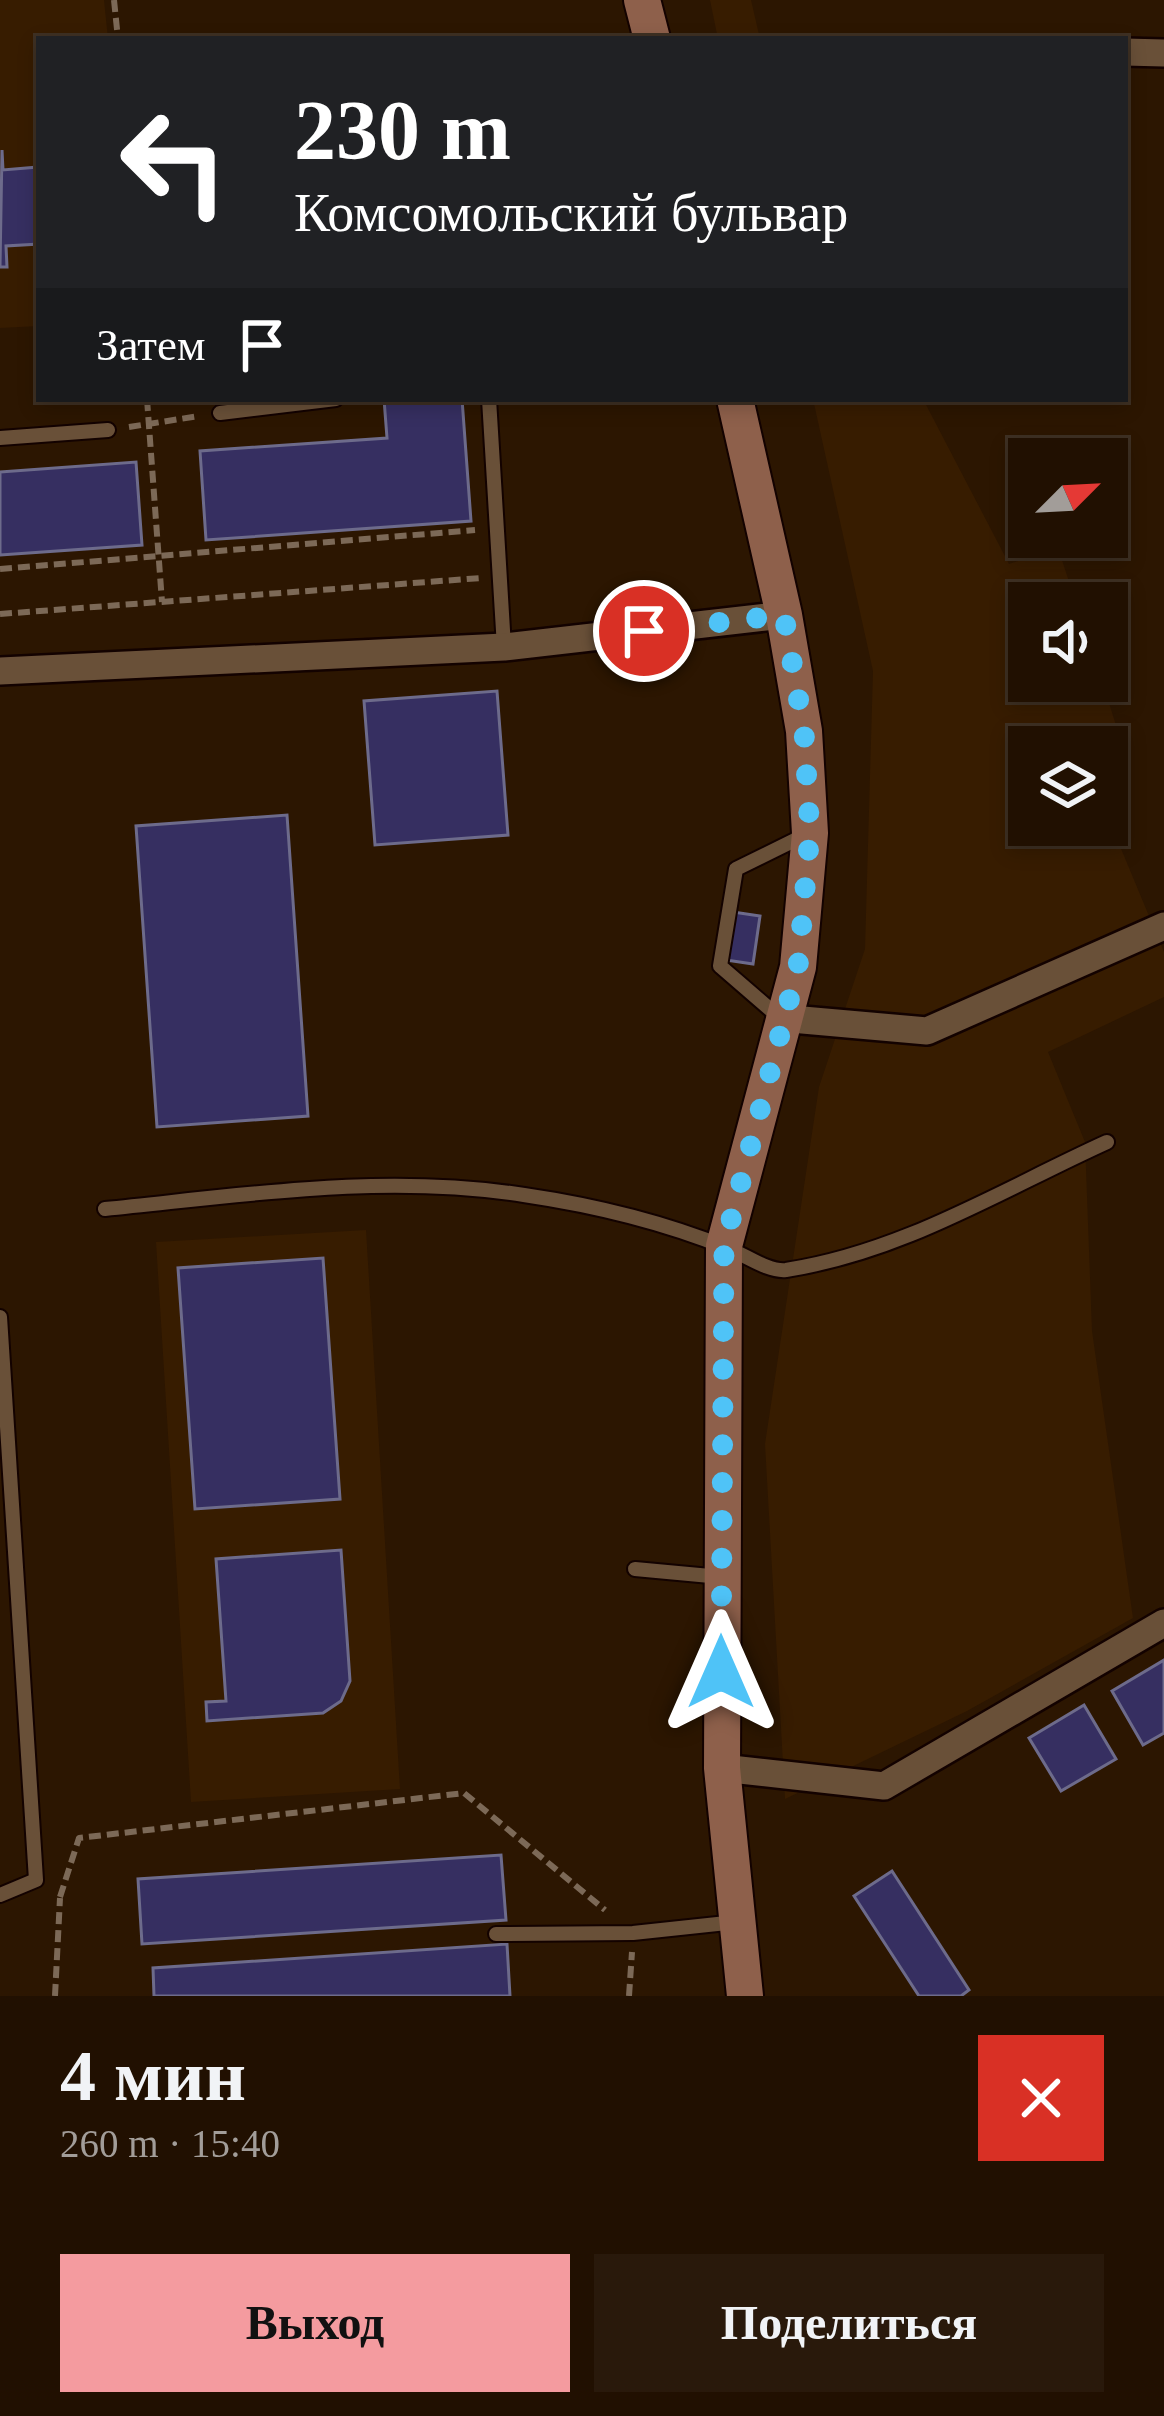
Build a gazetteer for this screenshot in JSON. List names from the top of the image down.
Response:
{
  "north": "top right",
  "page": {
    "turn": ["230 m", "Комсомольский бульвар"],
    "then": "Затем",
    "heading": ["4 мин", "260 m · 15:40"],
    "buttons": ["Выход", "Поделиться"]
  }
}
